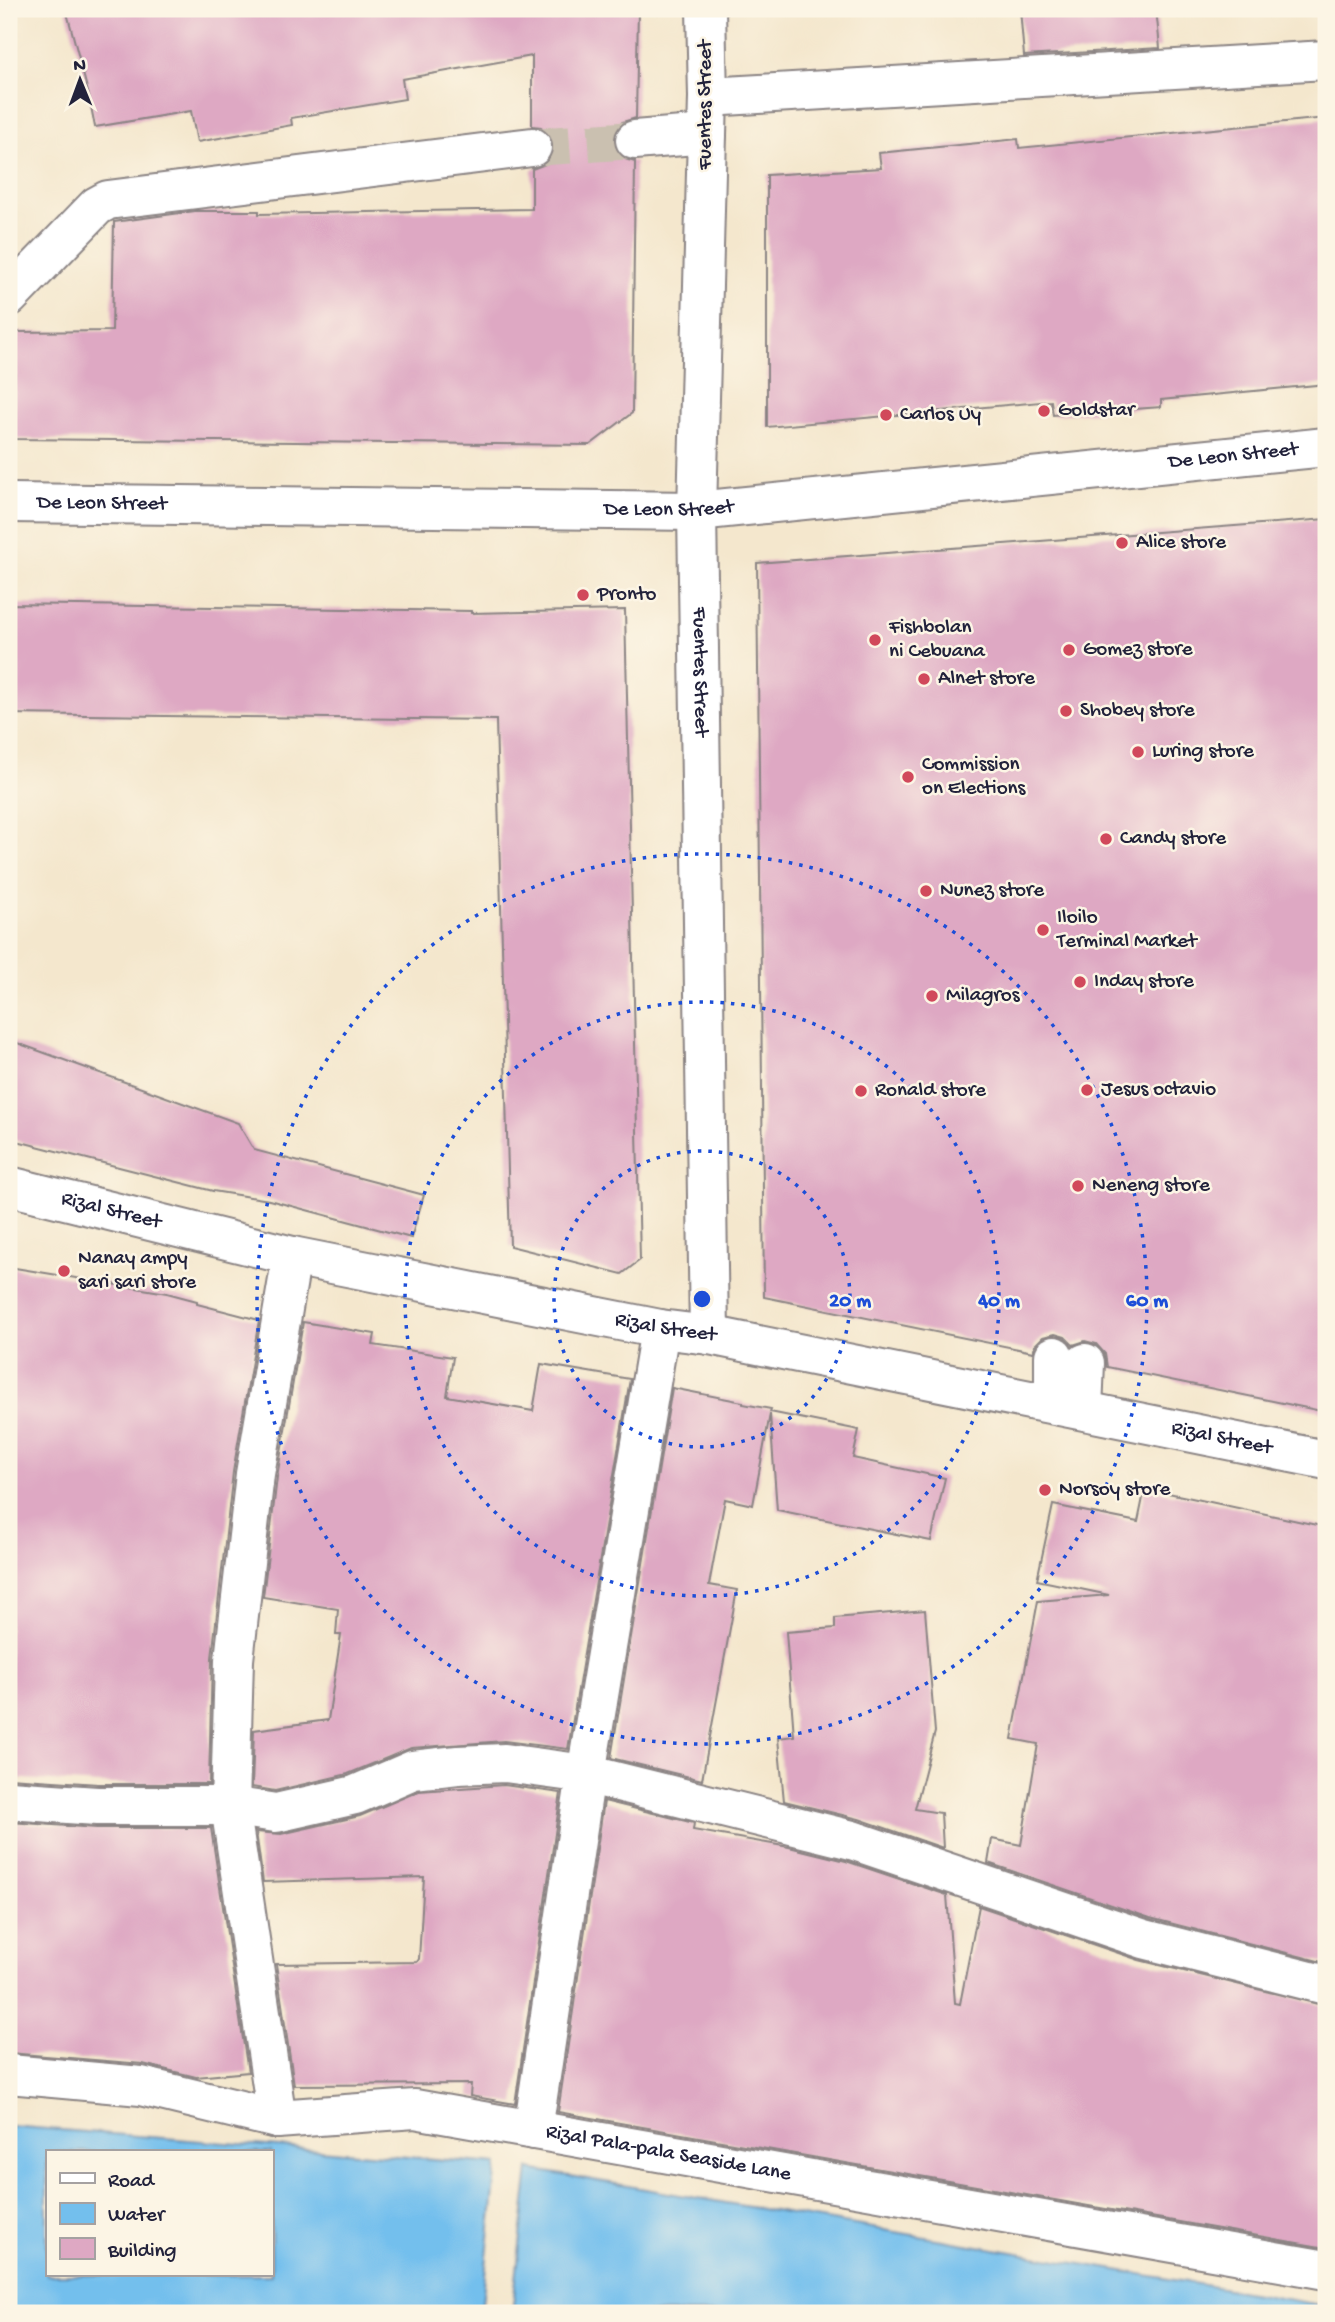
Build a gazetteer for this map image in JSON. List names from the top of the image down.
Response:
{
  "streets": {
    "street": [
      "Fuentes Street",
      "De Leon Street",
      "Rizal Street",
      "Rizal Pala-pala Seaside Lane"
    ]
  },
  "crossings": [
    ["Fuentes Street", "De Leon Street"],
    ["Fuentes Street", "Rizal Street"]
  ],
  "places": [
    "Goldstar",
    "Carlos Uy",
    "Alice store",
    "Pronto",
    "Fishbolan ni Cebuana",
    "Gomez store",
    "Alnet store",
    "Shobey store",
    "Luring store",
    "Commission on Elections",
    "Candy store",
    "Nunez store",
    "Iloilo Terminal Market",
    "Inday store",
    "Milagros",
    "Jesus octavio",
    "Ronald store",
    "Neneng store",
    "Nanay ampy sari sari store",
    "Norsoy store"
  ],
  "legend": ["Road", "Water", "Building"],
  "north": "top",
  "rings": ["20 m", "40 m", "60 m"]
}
